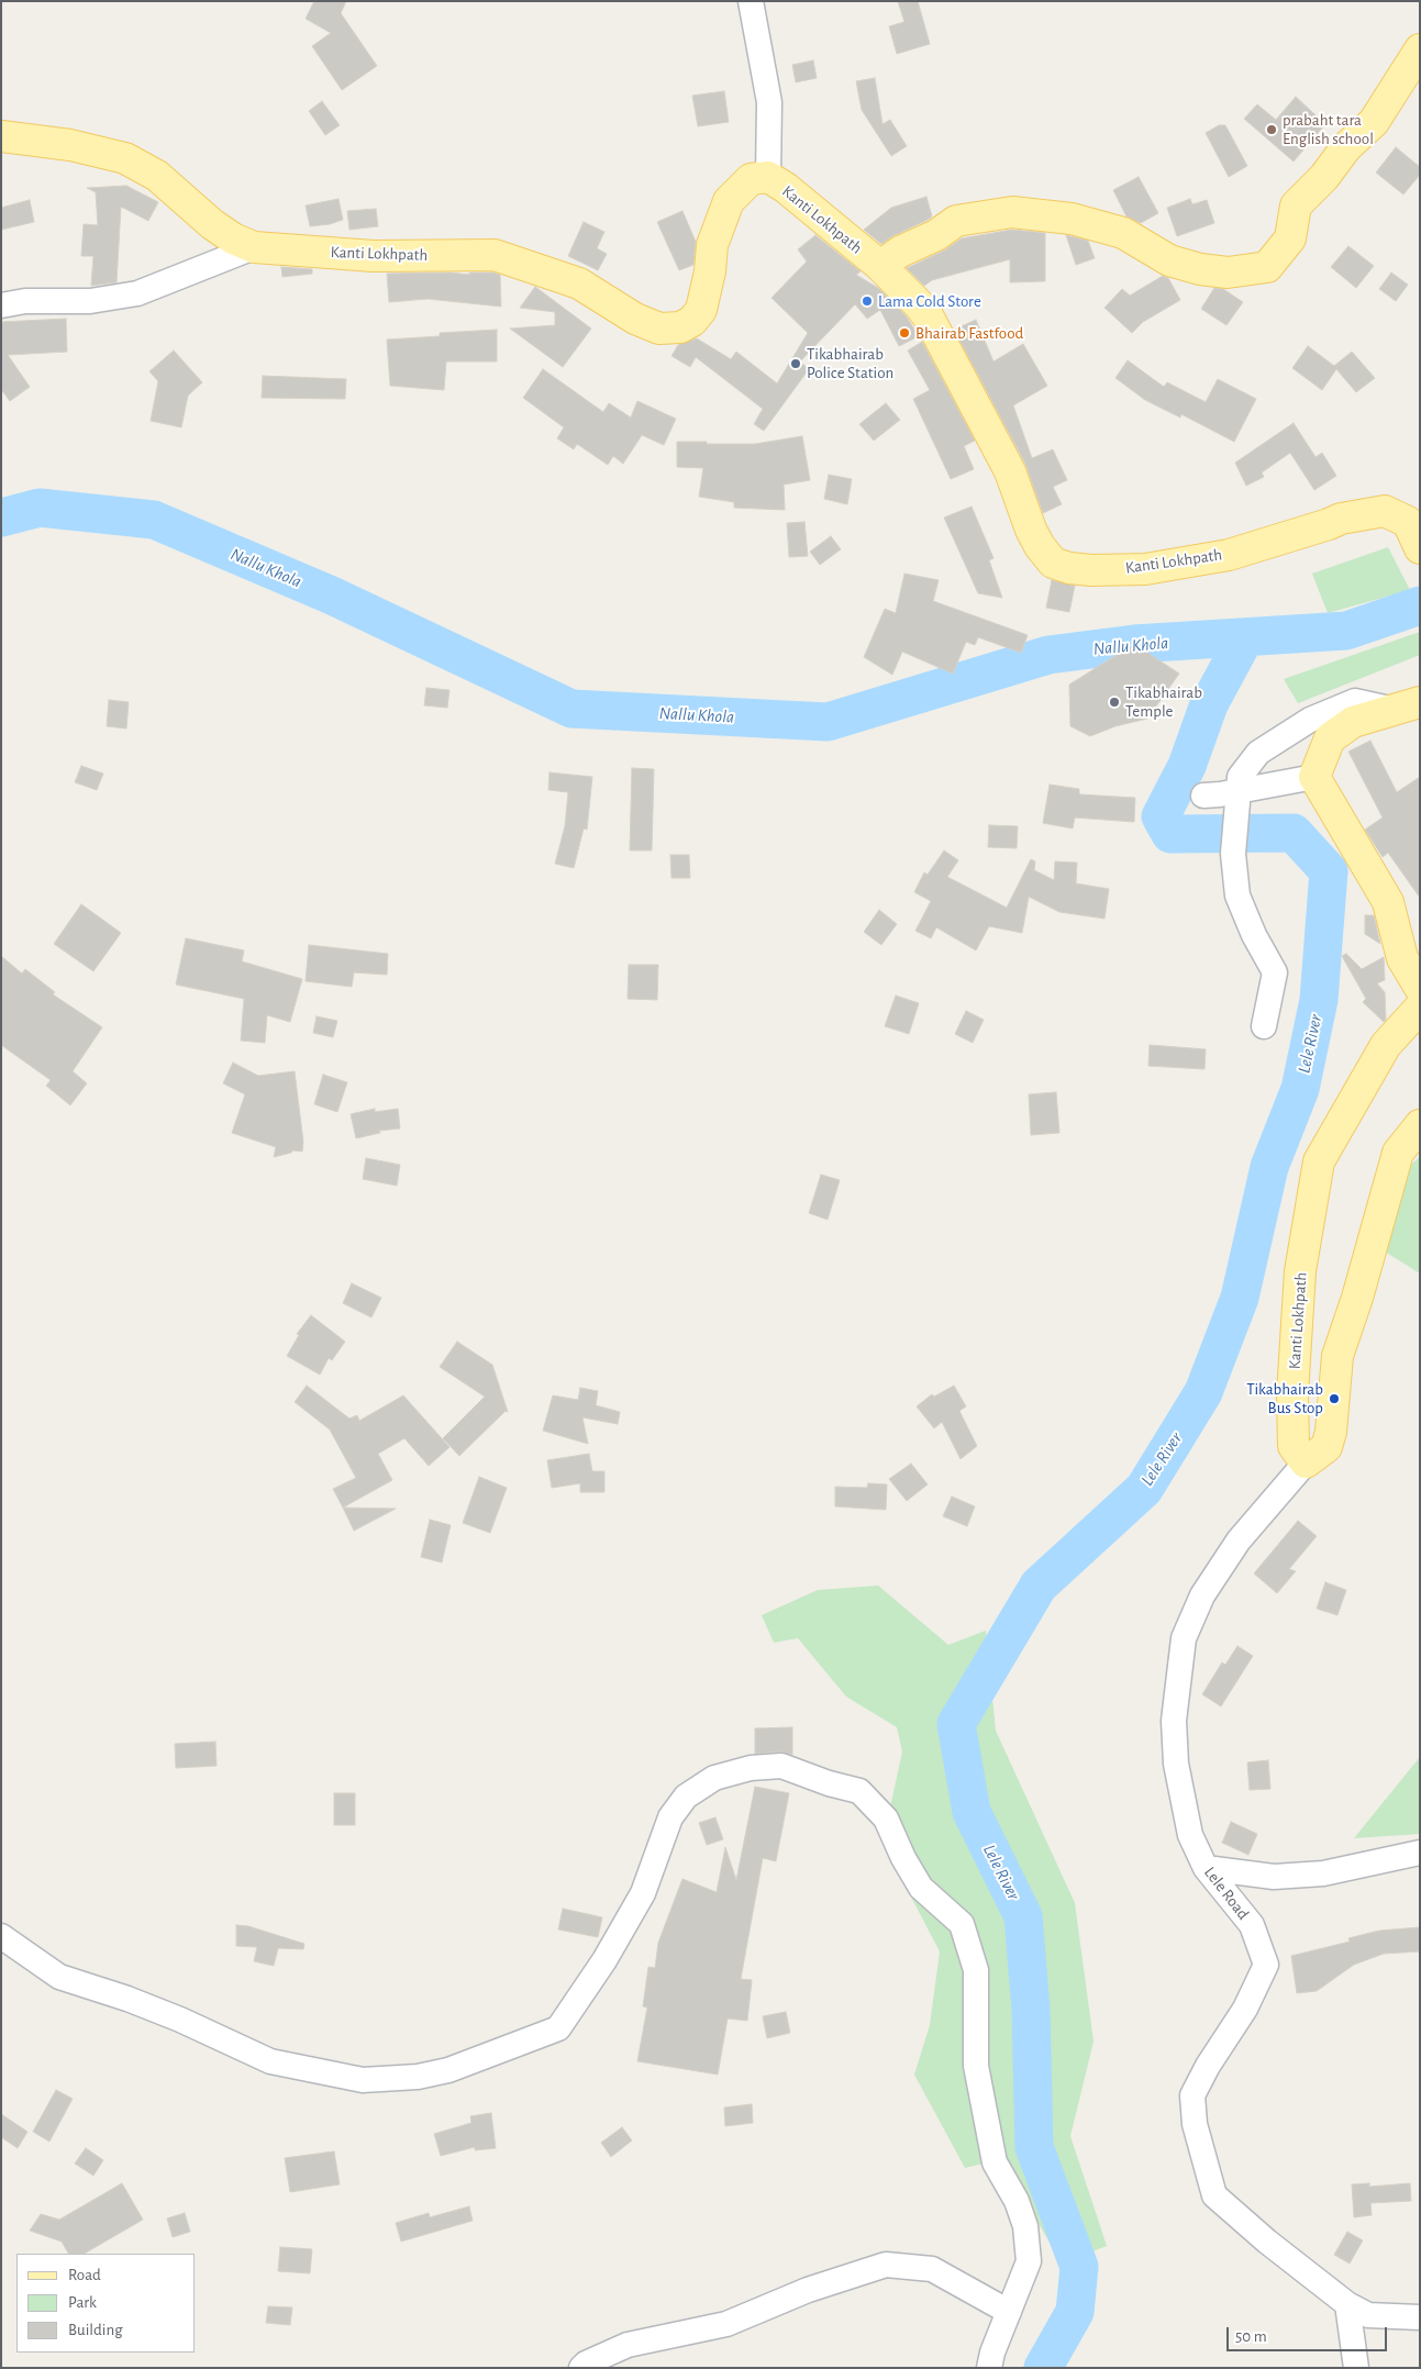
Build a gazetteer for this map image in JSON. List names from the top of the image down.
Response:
{
  "streets": {
    "main road": ["Kanti Lokhpath"],
    "street": ["Lele Road"]
  },
  "crossings": [
    ["Kanti Lokhpath", "Lele Road"]
  ],
  "water": ["Nallu Khola", "Lele River"],
  "places": [
    "prabaht tara English school",
    "Lama Cold Store",
    "Bhairab Fastfood",
    "Tikabhairab Police Station",
    "Tikabhairab Temple",
    "Tikabhairab Bus Stop"
  ],
  "legend": ["Road", "Park", "Building"],
  "scale_bar": "50 m"
}
